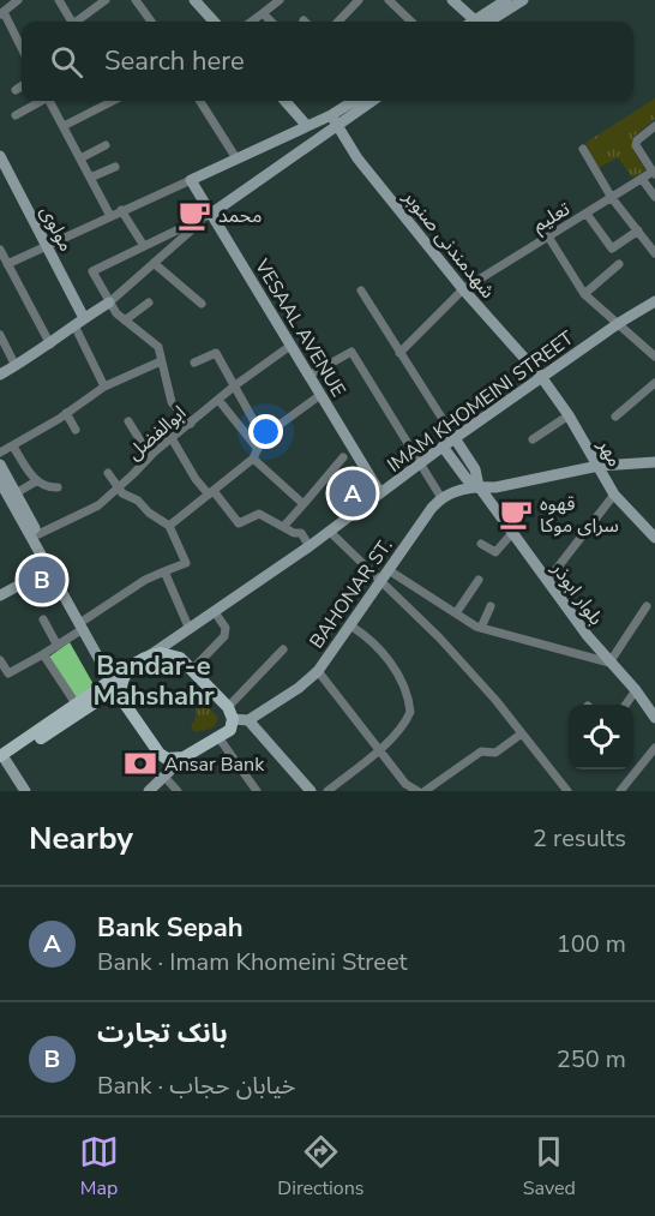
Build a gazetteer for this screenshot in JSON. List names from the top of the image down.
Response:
{
  "streets": {
    "street": [
      "تعلیم",
      "مولوی",
      "شهدمندنی صنوبر",
      "VESAAL AVENUE",
      "IMAM KHOMEINI STREET",
      "ابوالفضل",
      "مهر",
      "BAHONAR ST.",
      "بلوار ابوذر"
    ]
  },
  "crossings": [
    ["تعلیم", "شهدمندنی صنوبر"],
    ["شهدمندنی صنوبر", "IMAM KHOMEINI STREET"],
    ["شهدمندنی صنوبر", "مهر"],
    ["VESAAL AVENUE", "IMAM KHOMEINI STREET"],
    ["VESAAL AVENUE", "ابوالفضل"],
    ["IMAM KHOMEINI STREET", "مهر"]
  ],
  "districts": ["Bandar-e Mahshahr"],
  "places": {
    "cafe": ["محمد", "قهوه سرای موکا"],
    "bank": ["Ansar Bank"]
  },
  "page": {
    "search": "Search here",
    "pins": ["A", "B"],
    "heading": ["Nearby", "2 results"],
    "list": [
      {
        "mark": "A",
        "name": "Bank Sepah",
        "note": "Bank · Imam Khomeini Street",
        "value": "100 m"
      },
      {
        "mark": "B",
        "name": "بانک تجارت",
        "note": "Bank · خیابان حجاب",
        "value": "250 m"
      }
    ],
    "nav": ["Map", "Directions", "Saved"]
  }
}
